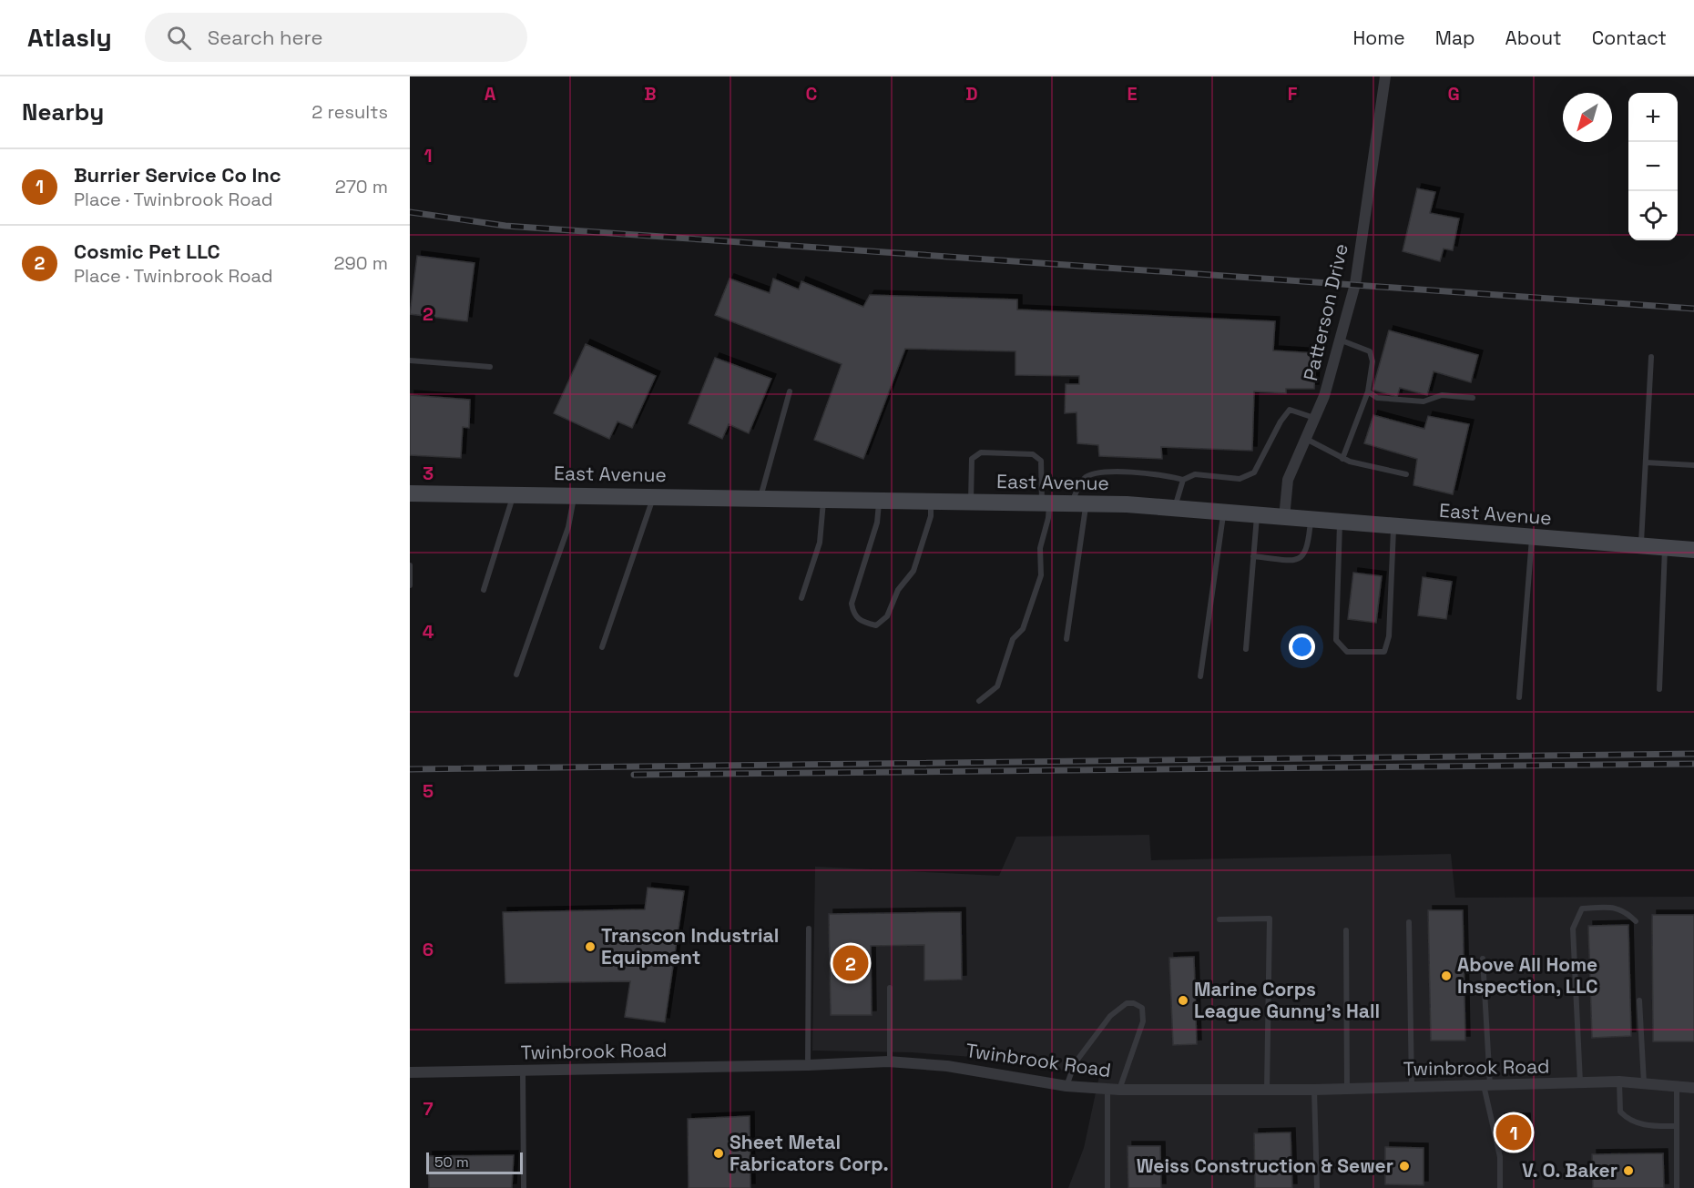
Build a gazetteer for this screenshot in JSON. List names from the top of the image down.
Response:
{
  "streets": {
    "street": ["Patterson Drive", "East Avenue", "Twinbrook Road"]
  },
  "crossings": [
    ["Patterson Drive", "East Avenue"]
  ],
  "places": [
    "Transcon Industrial Equipment",
    "Above All Home Inspection, LLC",
    "Marine Corps League Gunny's Hall",
    "Sheet Metal Fabricators Corp.",
    "Weiss Construction & Sewer",
    "V. O. Baker"
  ],
  "scale_bar": "50 m",
  "north": "bottom left",
  "page": {
    "header": "Atlasly",
    "search": "Search here",
    "nav": [
      "Home",
      "Map",
      "About",
      "Contact"
    ],
    "heading": ["Nearby", "2 results"],
    "map_buttons": ["+", "−"],
    "list": [
      {
        "mark": "1",
        "name": "Burrier Service Co Inc",
        "note": "Place · Twinbrook Road",
        "value": "270 m"
      },
      {
        "mark": "2",
        "name": "Cosmic Pet LLC",
        "note": "Place · Twinbrook Road",
        "value": "290 m"
      }
    ],
    "pins": ["2", "1"],
    "scale": "50 m"
  },
  "grid": {
    "columns": [
      "A",
      "B",
      "C",
      "D",
      "E",
      "F",
      "G"
    ],
    "rows": [
      "1",
      "2",
      "3",
      "4",
      "5",
      "6",
      "7"
    ]
  }
}
